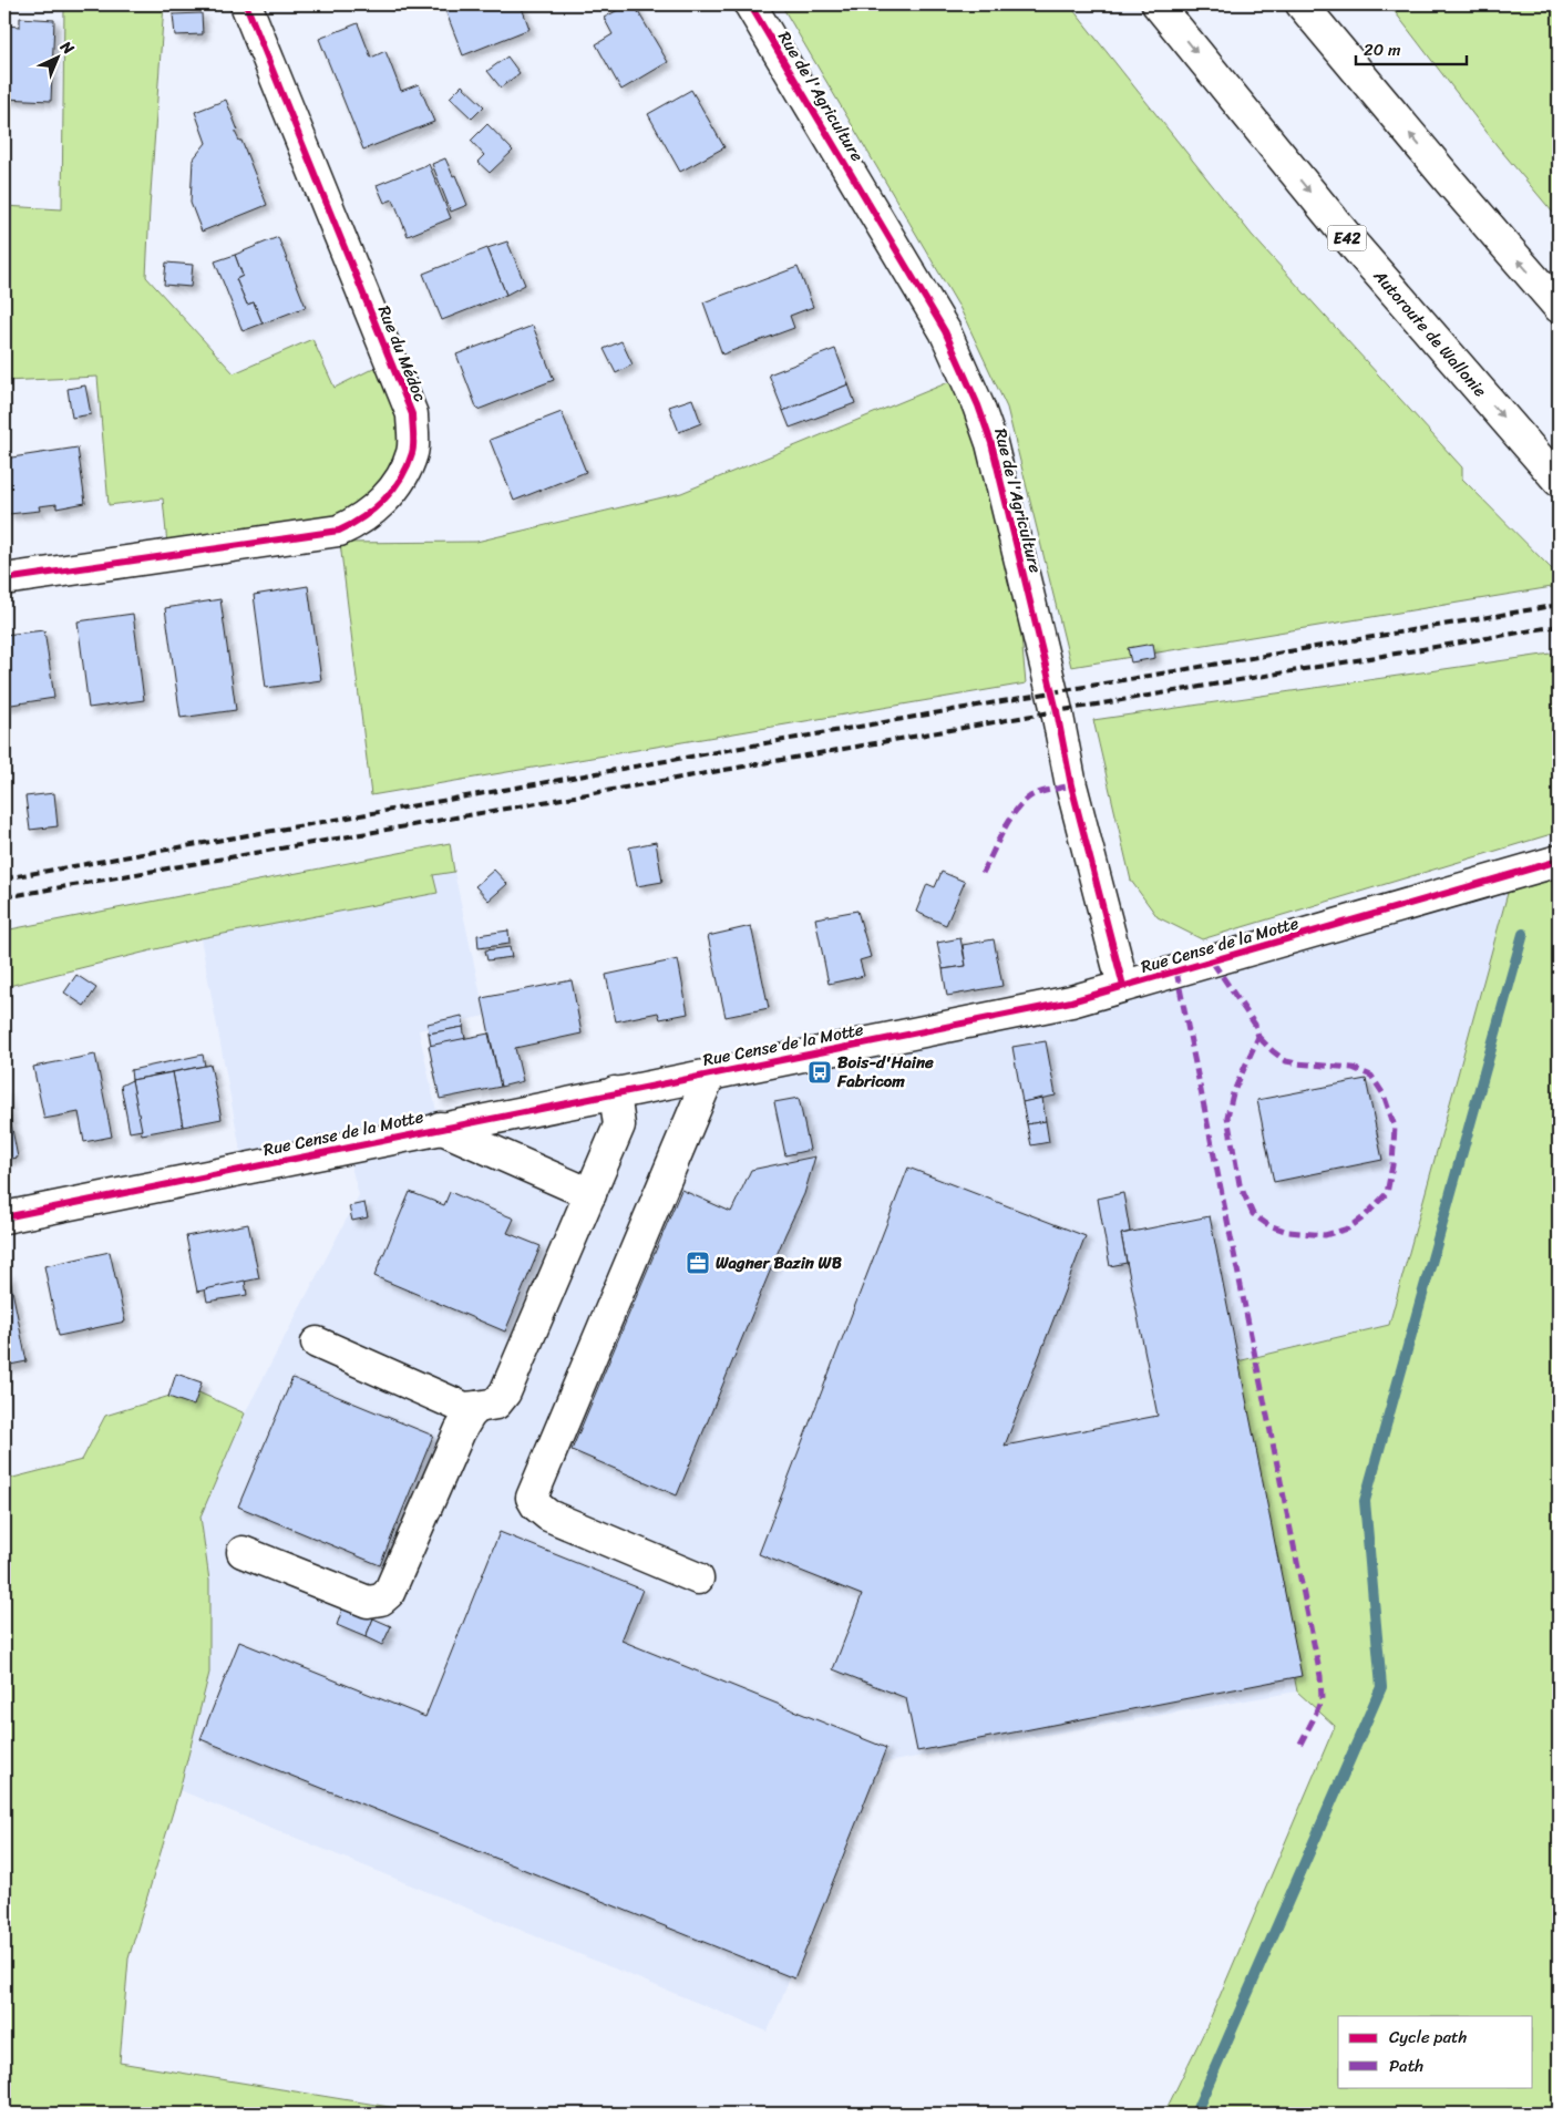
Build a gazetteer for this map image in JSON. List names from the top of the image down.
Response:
{
  "streets": {
    "main road": [
      "Rue de l'Agriculture",
      "E42",
      "Autoroute de Wallonie",
      "Rue du Médoc",
      "Rue Cense de la Motte"
    ]
  },
  "crossings": [
    ["Rue de l'Agriculture", "Rue Cense de la Motte"]
  ],
  "places": {
    "bus stop": ["Bois-d'Haine Fabricom"],
    "office": ["Wagner Bazin WB"]
  },
  "legend": ["Cycle path", "Path"],
  "scale_bar": "20 m",
  "north": "top right"
}
